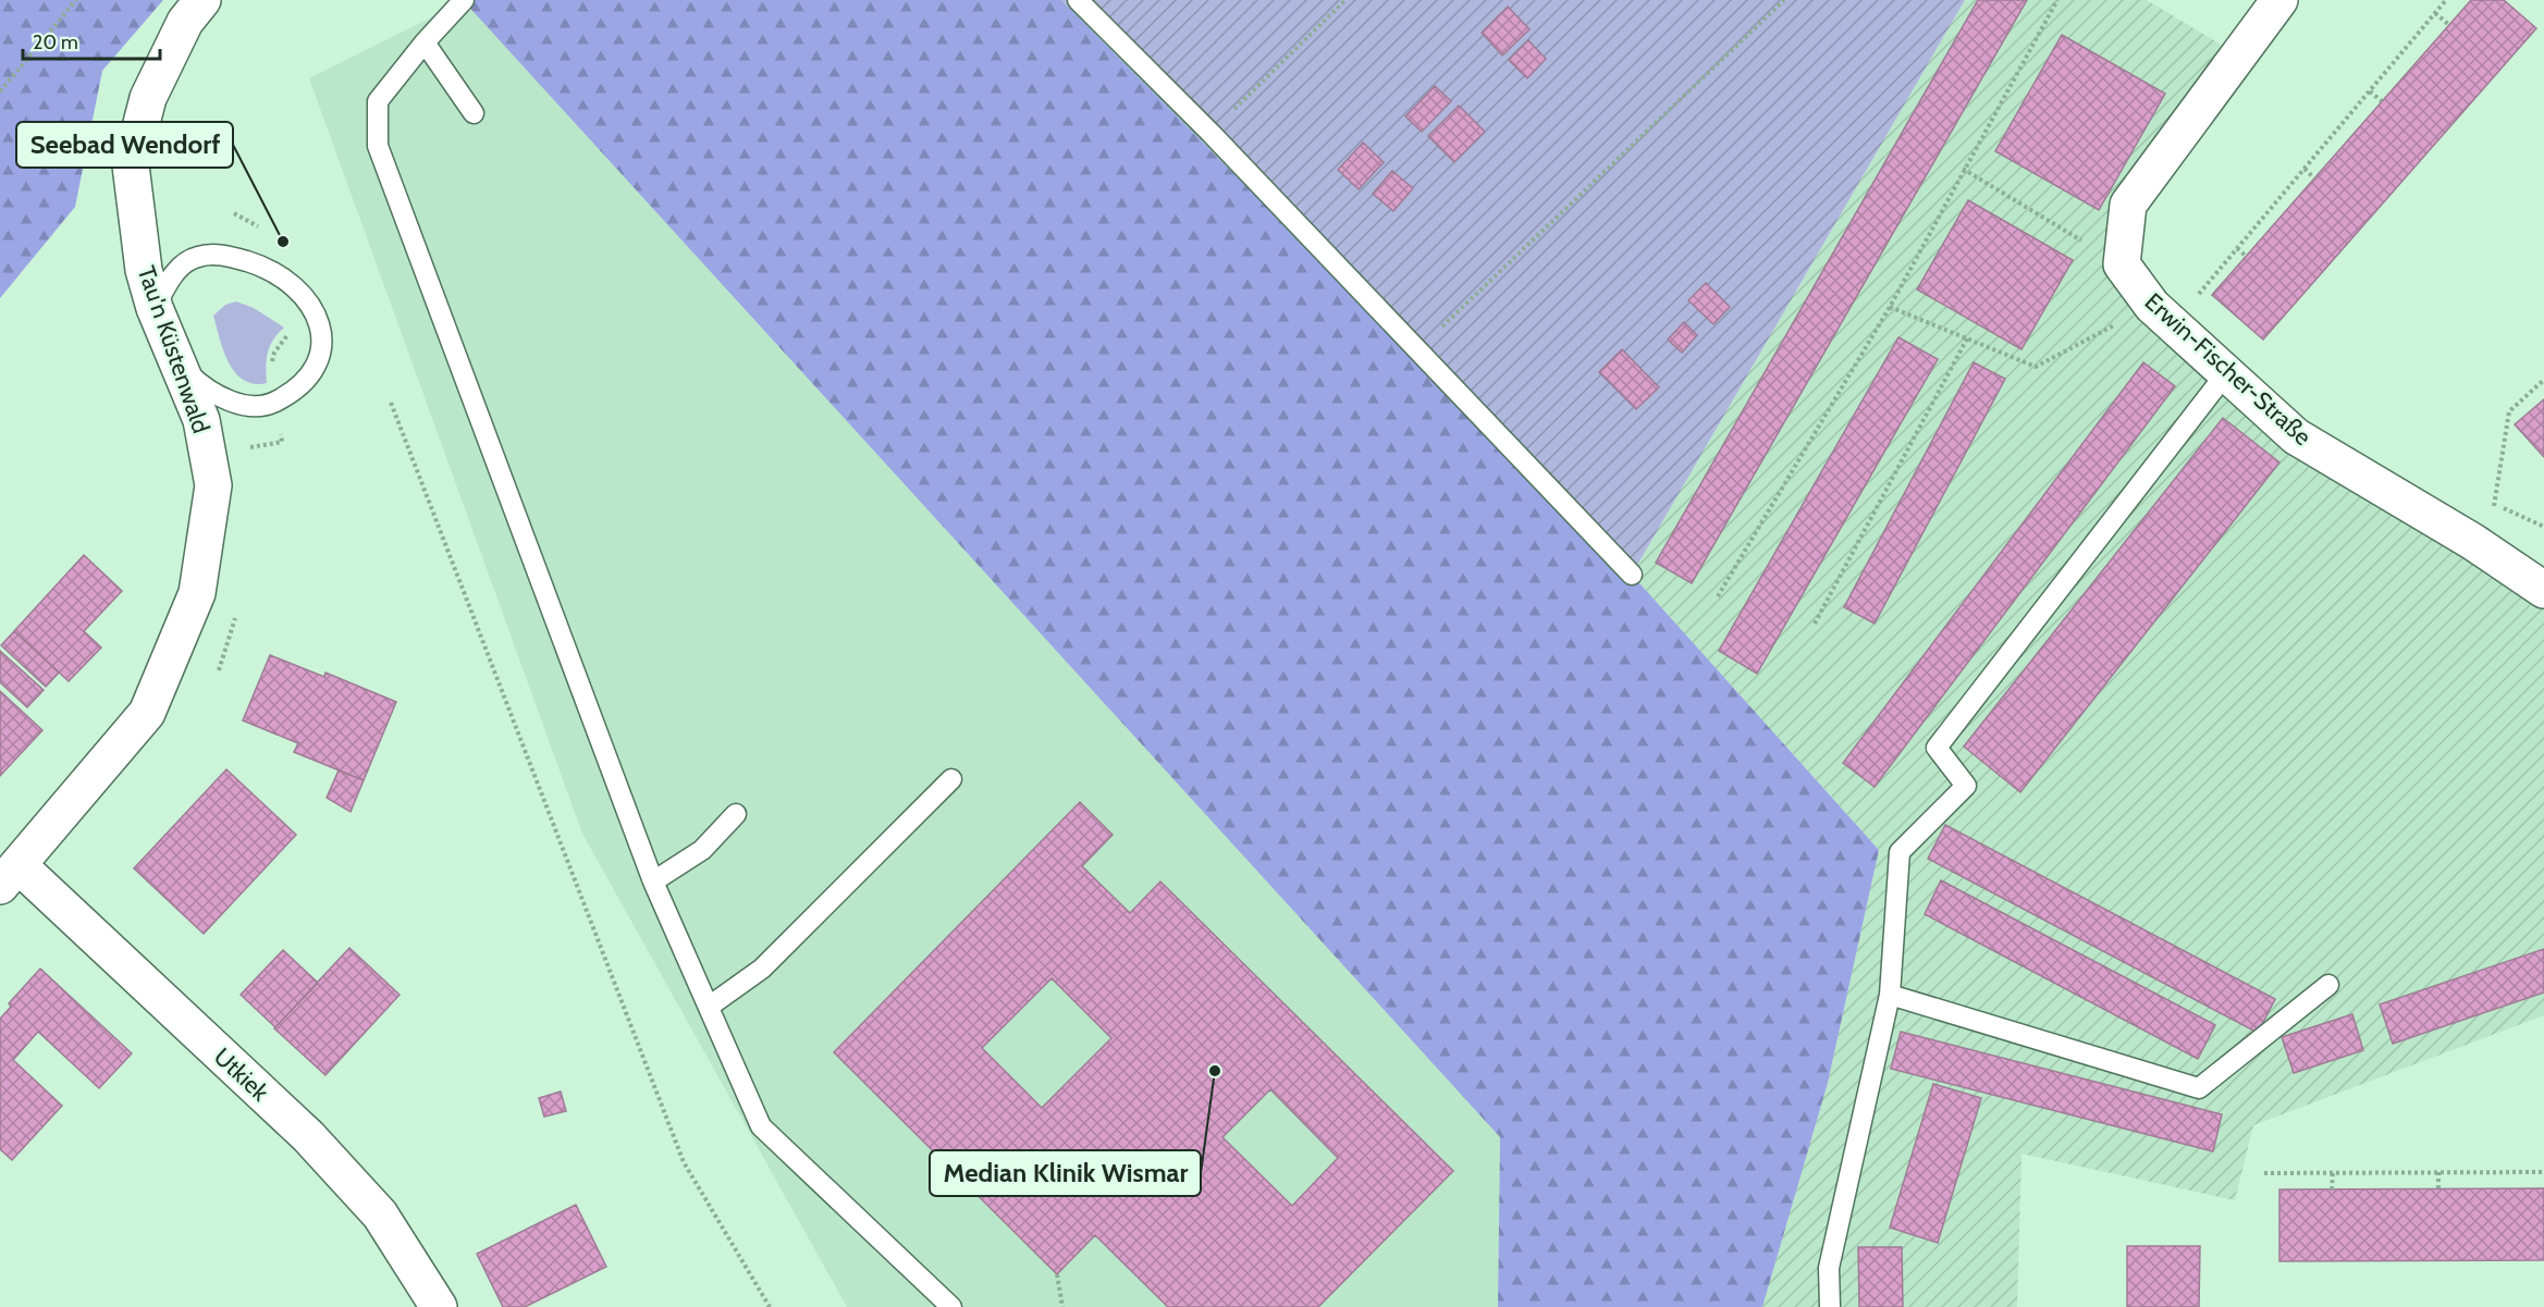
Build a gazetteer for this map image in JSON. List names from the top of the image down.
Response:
{
  "streets": {
    "street": ["Tau'n Küstenwald", "Erwin-Fischer-Straße", "Utkiek"]
  },
  "crossings": [
    ["Tau'n Küstenwald", "Utkiek"]
  ],
  "places": ["Seebad Wendorf", "Median Klinik Wismar"],
  "scale_bar": "20 m"
}
